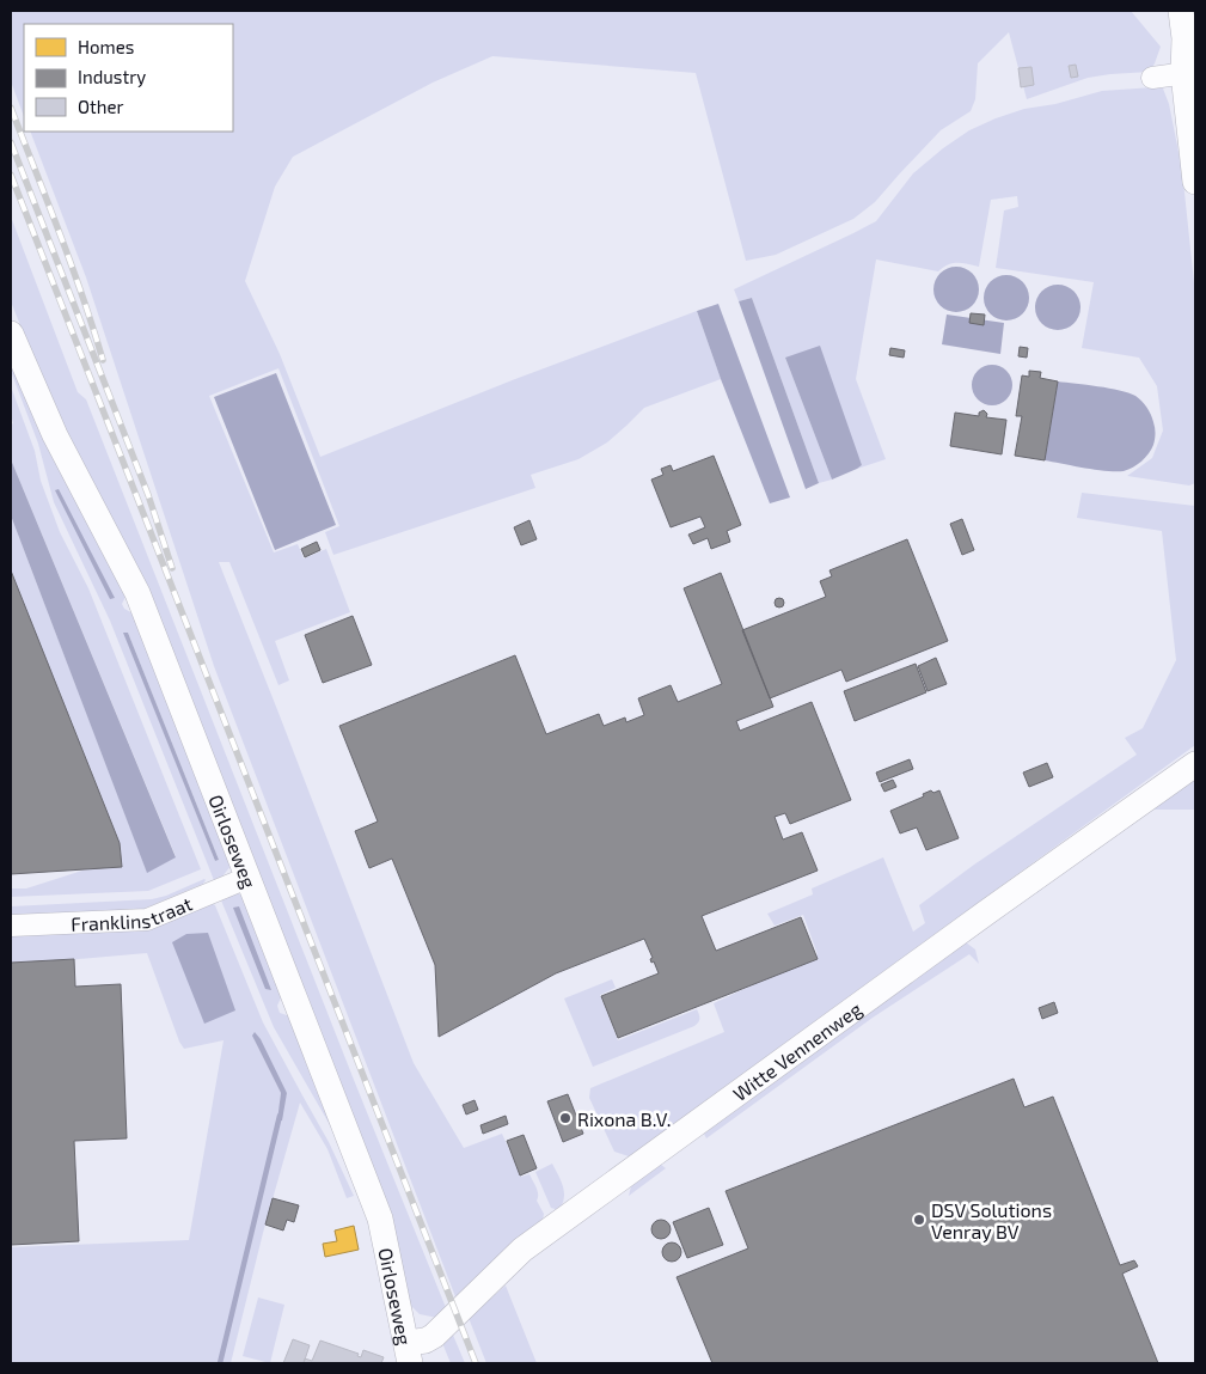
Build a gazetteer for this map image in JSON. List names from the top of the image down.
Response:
{
  "streets": {
    "street": ["Oirloseweg", "Franklinstraat", "Witte Vennenweg"]
  },
  "crossings": [
    ["Oirloseweg", "Franklinstraat"],
    ["Oirloseweg", "Witte Vennenweg"]
  ],
  "places": ["Rixona B.V.", "DSV Solutions Venray BV"],
  "legend": ["Homes", "Industry", "Other"]
}
